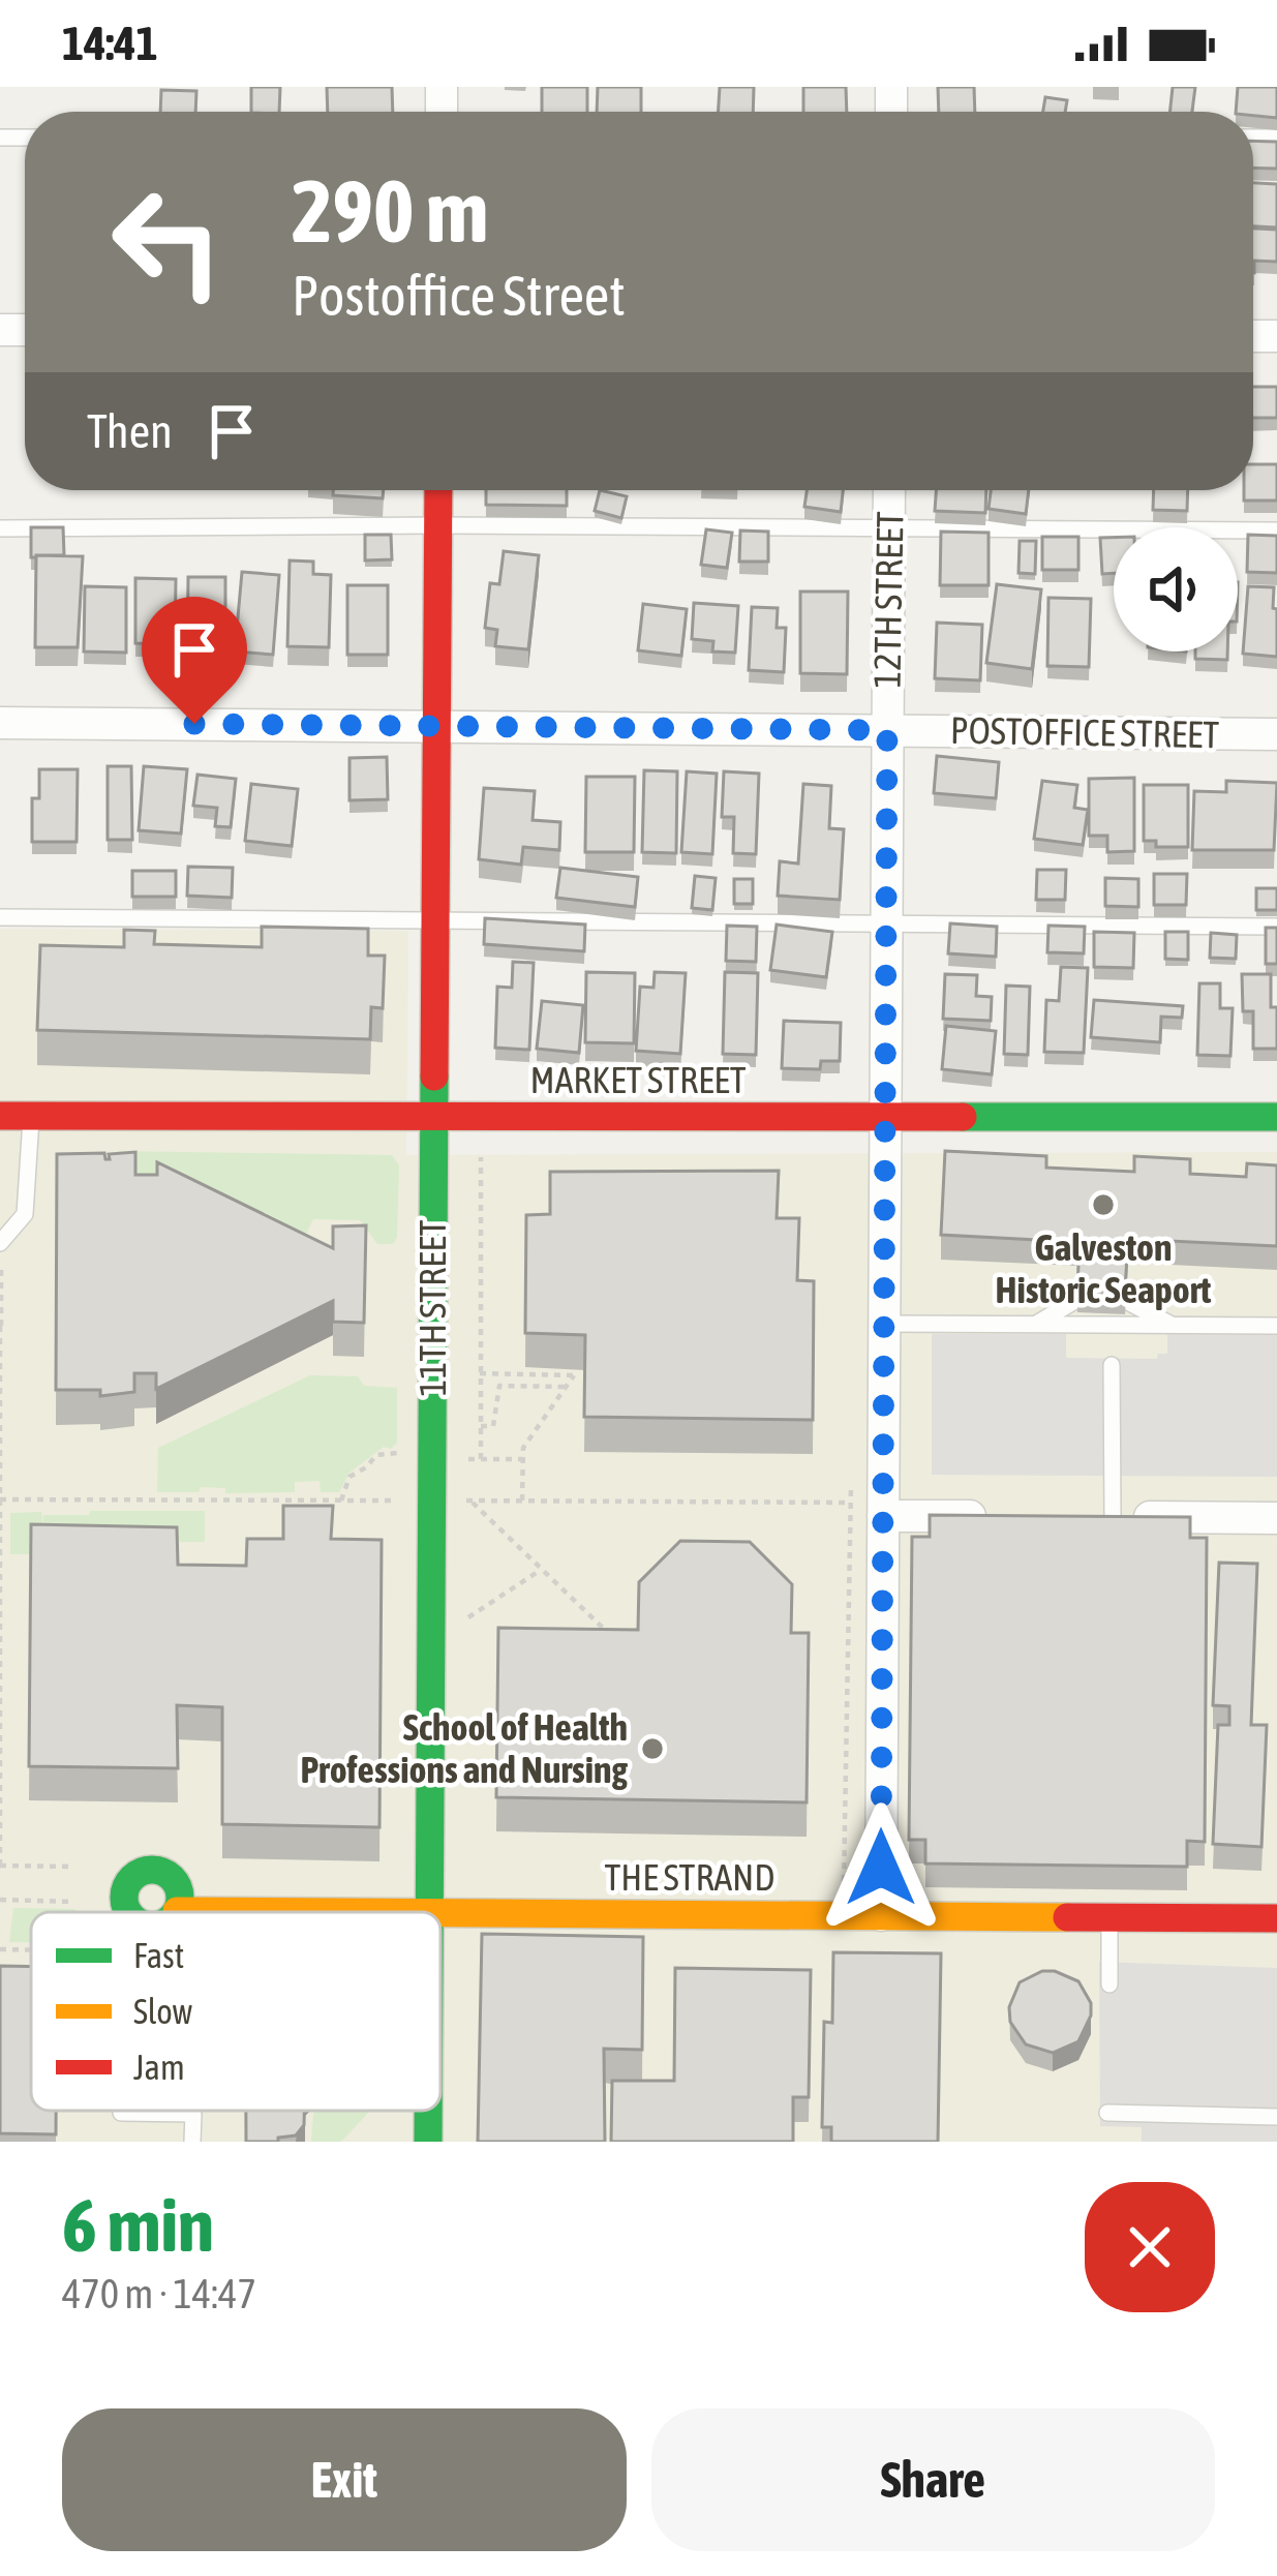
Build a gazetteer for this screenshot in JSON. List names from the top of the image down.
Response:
{
  "streets": {
    "street": [
      "12TH STREET",
      "POSTOFFICE STREET",
      "MARKET STREET",
      "11TH STREET",
      "THE STRAND"
    ]
  },
  "crossings": [
    ["12TH STREET", "POSTOFFICE STREET"],
    ["12TH STREET", "MARKET STREET"],
    ["12TH STREET", "THE STRAND"],
    ["POSTOFFICE STREET", "11TH STREET"],
    ["MARKET STREET", "11TH STREET"],
    ["11TH STREET", "THE STRAND"]
  ],
  "places": ["Galveston Historic Seaport", "School of Health Professions and Nursing"],
  "legend": ["Fast", "Slow", "Jam"],
  "page": {
    "status": "14:41",
    "turn": ["290 m", "Postoffice Street"],
    "then": "Then",
    "heading": ["6 min", "470 m · 14:47"],
    "buttons": ["Exit", "Share"]
  }
}
